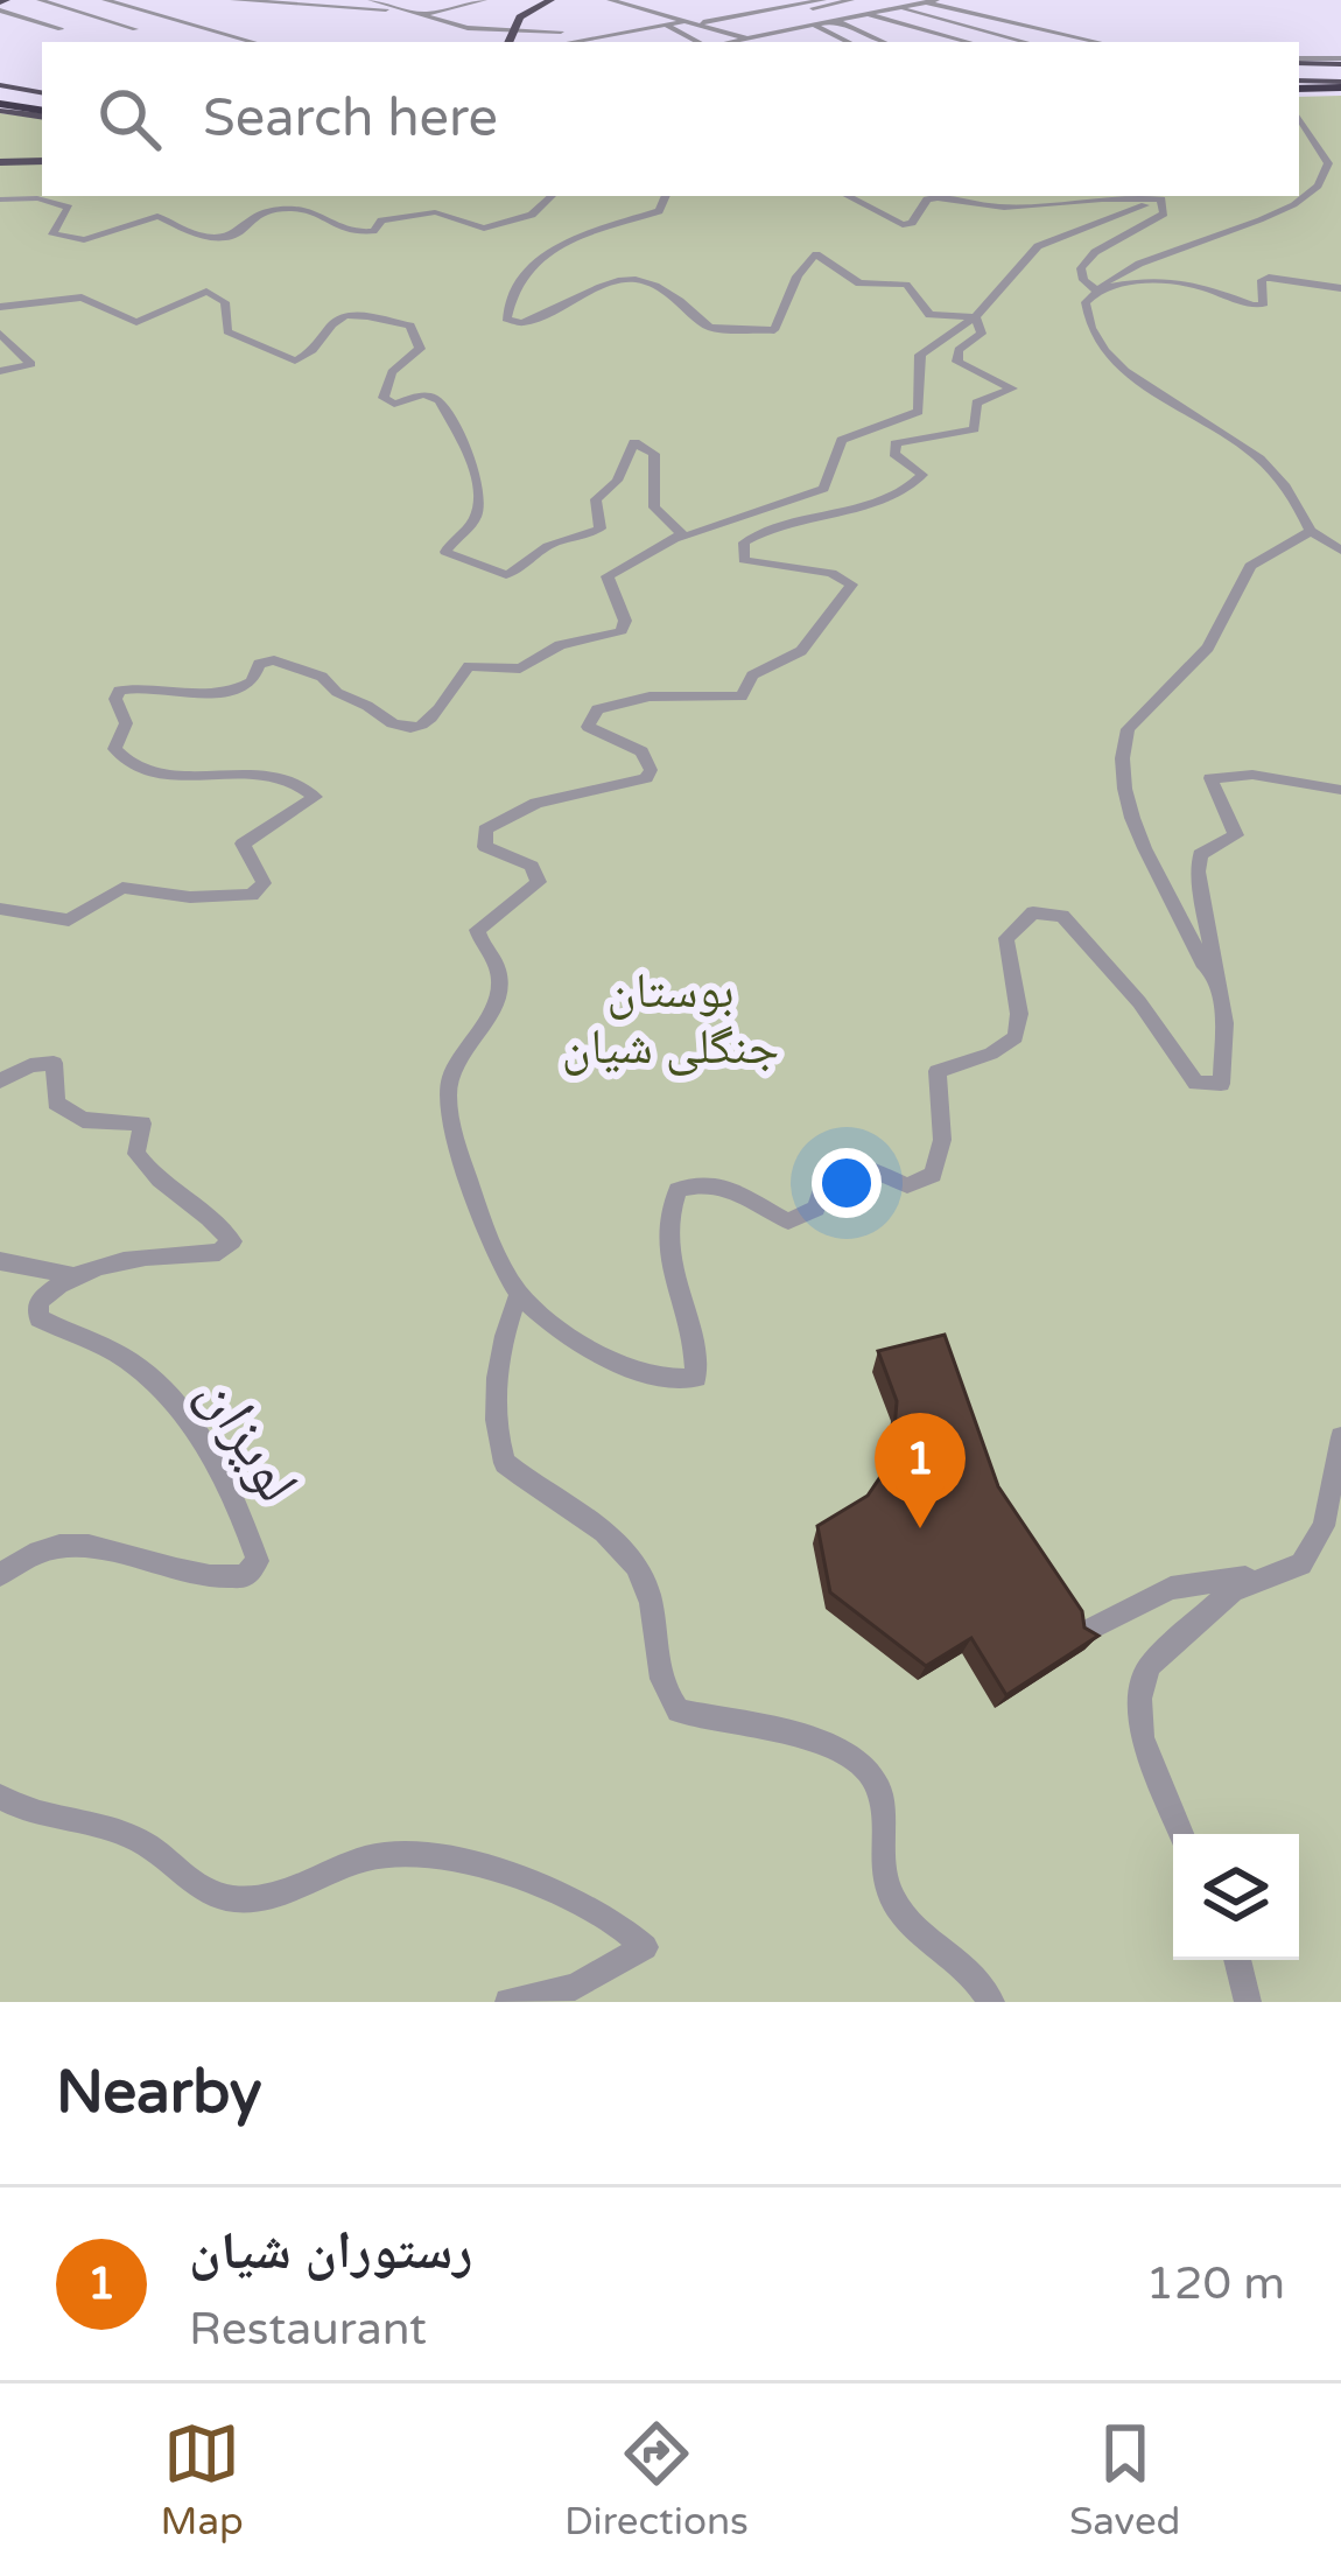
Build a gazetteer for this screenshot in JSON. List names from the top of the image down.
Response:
{
  "streets": {
    "street": ["لویزان"]
  },
  "parks": ["بوستان جنگلی شیان"],
  "page": {
    "search": "Search here",
    "pins": "1",
    "heading": "Nearby",
    "list": [
      {
        "mark": "1",
        "name": "رستوران شیان",
        "note": "Restaurant",
        "value": "120 m"
      }
    ],
    "nav": ["Map", "Directions", "Saved"]
  }
}
